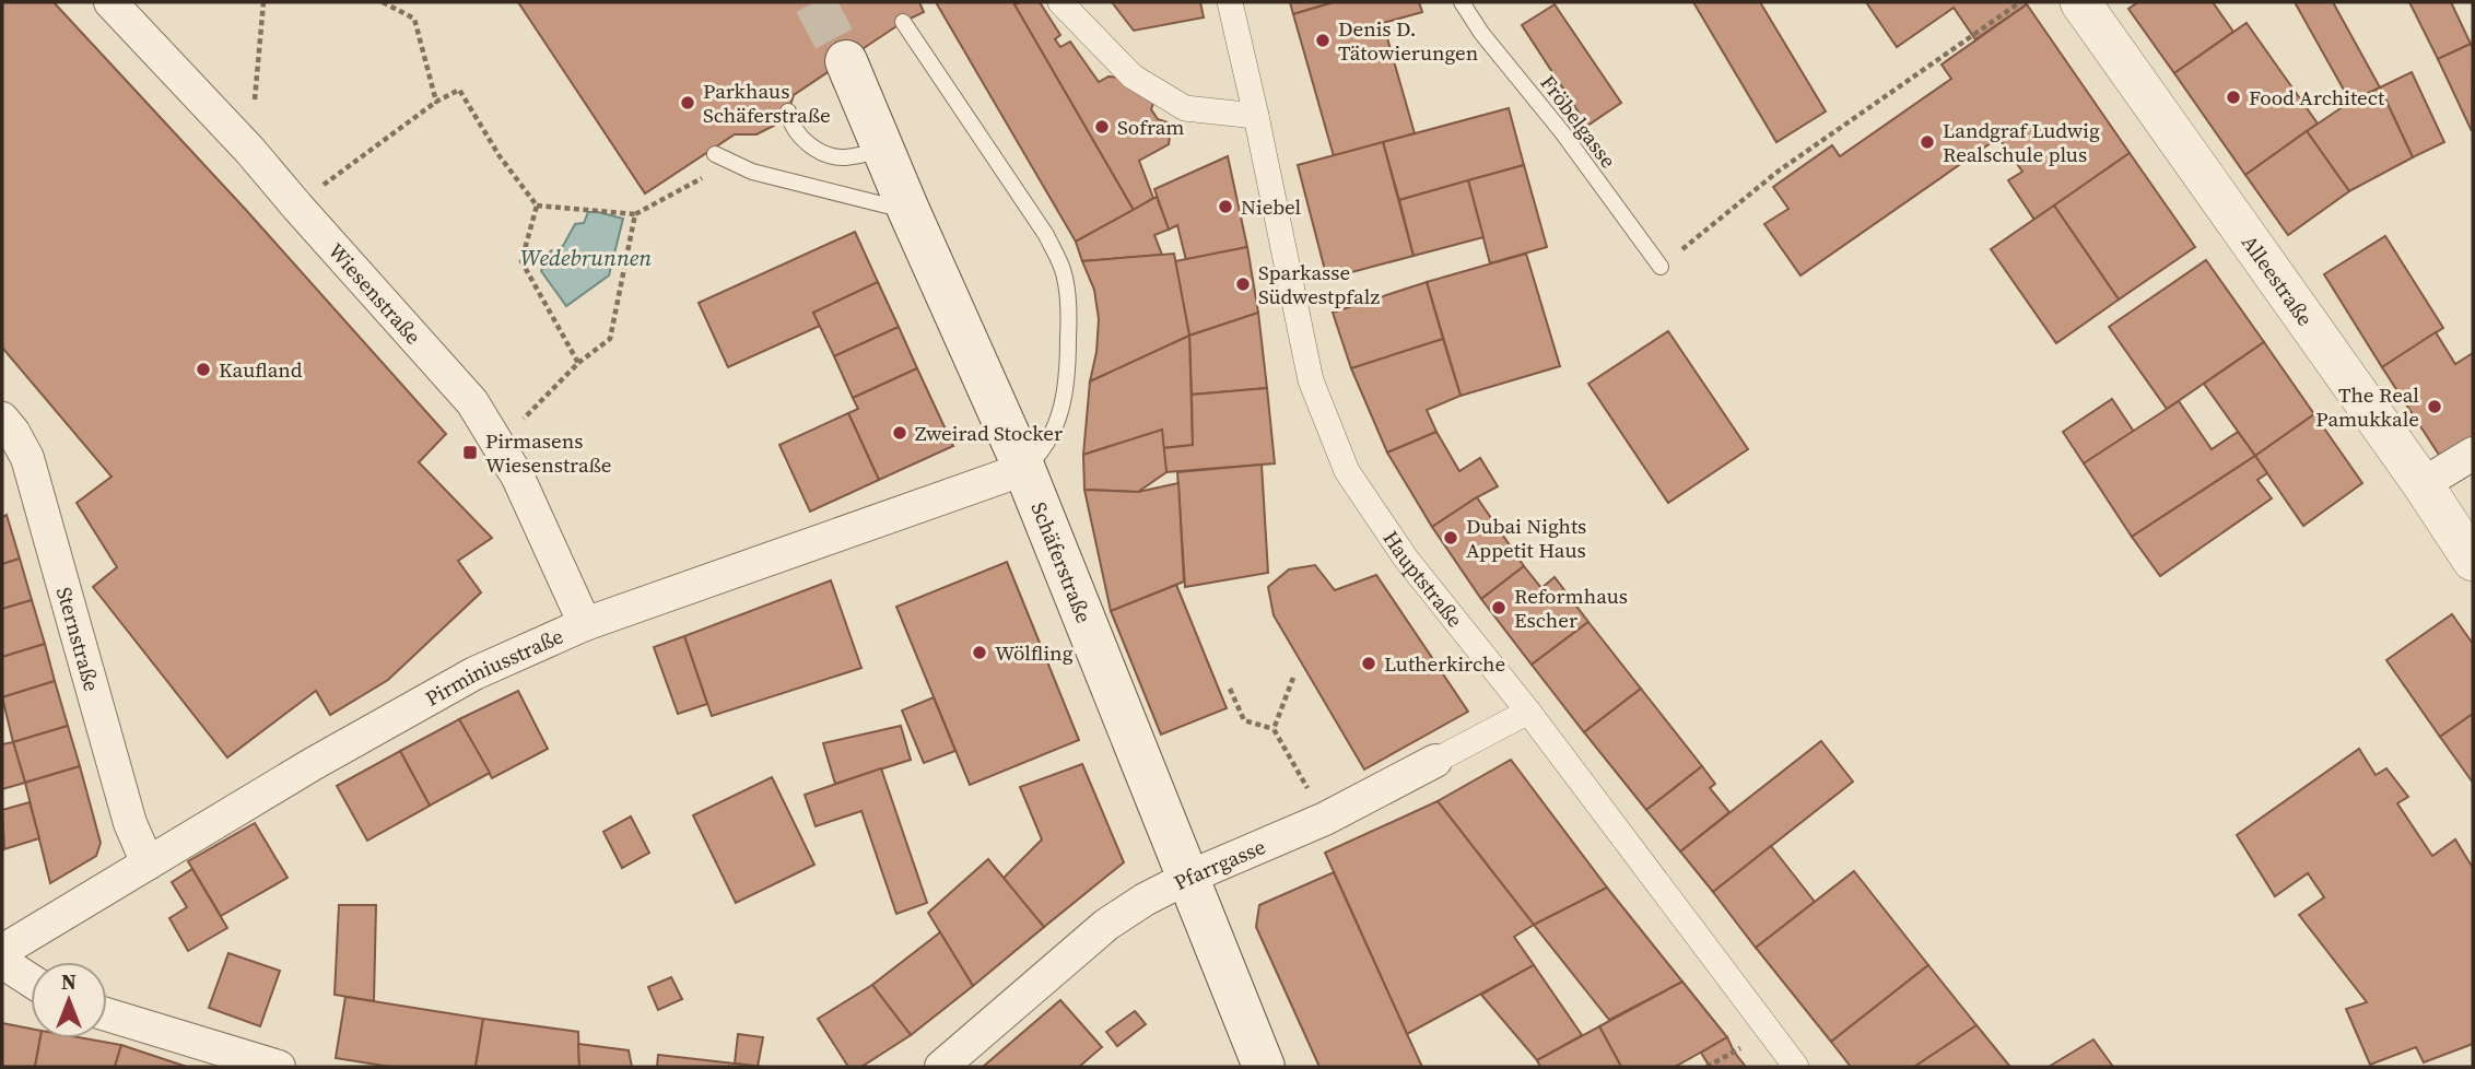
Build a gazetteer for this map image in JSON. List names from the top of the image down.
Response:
{
  "streets": {
    "main road": ["Schäferstraße"],
    "street": [
      "Alleestraße",
      "Wiesenstraße",
      "Hauptstraße",
      "Sternstraße",
      "Pirminiusstraße",
      "Pfarrgasse"
    ],
    "lane": ["Fröbelgasse"]
  },
  "crossings": [
    ["Wiesenstraße", "Pirminiusstraße"],
    ["Schäferstraße", "Pirminiusstraße"],
    ["Schäferstraße", "Pfarrgasse"],
    ["Hauptstraße", "Pfarrgasse"],
    ["Sternstraße", "Pirminiusstraße"]
  ],
  "water": ["Wedebrunnen"],
  "places": {
    "other": [
      "Denis D. Tätowierungen",
      "Food Architect",
      "Parkhaus Schäferstraße",
      "Sofram",
      "Landgraf Ludwig Realschule plus",
      "Niebel",
      "Sparkasse Südwestpfalz",
      "Kaufland",
      "The Real Pamukkale",
      "Zweirad Stocker",
      "Dubai Nights Appetit Haus",
      "Reformhaus Escher",
      "Wölfling",
      "Lutherkirche"
    ],
    "transit": ["Pirmasens Wiesenstraße"]
  },
  "north": "top"
}
